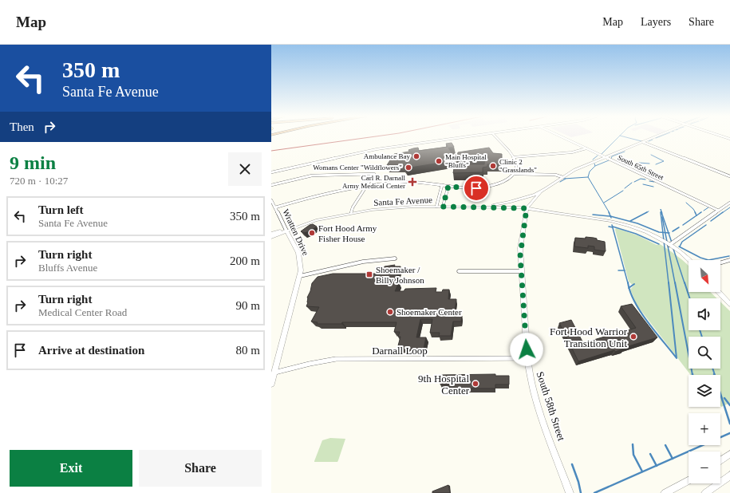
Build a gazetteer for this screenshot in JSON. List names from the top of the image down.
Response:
{
  "streets": {
    "street": [
      "South 65th Street",
      "Santa Fe Avenue",
      "Wratten Drive",
      "Darnall Loop",
      "South 58th Street"
    ]
  },
  "crossings": [
    ["Santa Fe Avenue", "Wratten Drive"],
    ["Santa Fe Avenue", "South 58th Street"],
    ["Wratten Drive", "Darnall Loop"],
    ["Darnall Loop", "South 58th Street"]
  ],
  "places": {
    "other": [
      "Ambulance Bay",
      "Main Hospital \"Bluffs\"",
      "Clinic 2 \"Grasslands\"",
      "Womans Center \"Wildflowers\"",
      "Fort Hood Army Fisher House",
      "Shoemaker Center",
      "Fort Hood Warrior Transition Unit",
      "9th Hospital Center"
    ],
    "health": ["Carl R. Darnall Army Medical Center"],
    "transit": ["Shoemaker / Billy Johnson"]
  },
  "north": "bottom right",
  "page": {
    "header": "Map",
    "nav": ["Map", "Layers", "Share"],
    "turn": ["350 m", "Santa Fe Avenue"],
    "then": "Then",
    "heading": ["9 min", "720 m · 10:27"],
    "list": [
      {
        "name": "Turn left",
        "note": "Santa Fe Avenue",
        "value": "350 m"
      },
      {
        "name": "Turn right",
        "note": "Bluffs Avenue",
        "value": "200 m"
      },
      {
        "name": "Turn right",
        "note": "Medical Center Road",
        "value": "90 m"
      },
      {
        "name": "Arrive at destination",
        "value": "80 m"
      }
    ],
    "map_buttons": ["+", "−"],
    "buttons": ["Exit", "Share"]
  }
}
